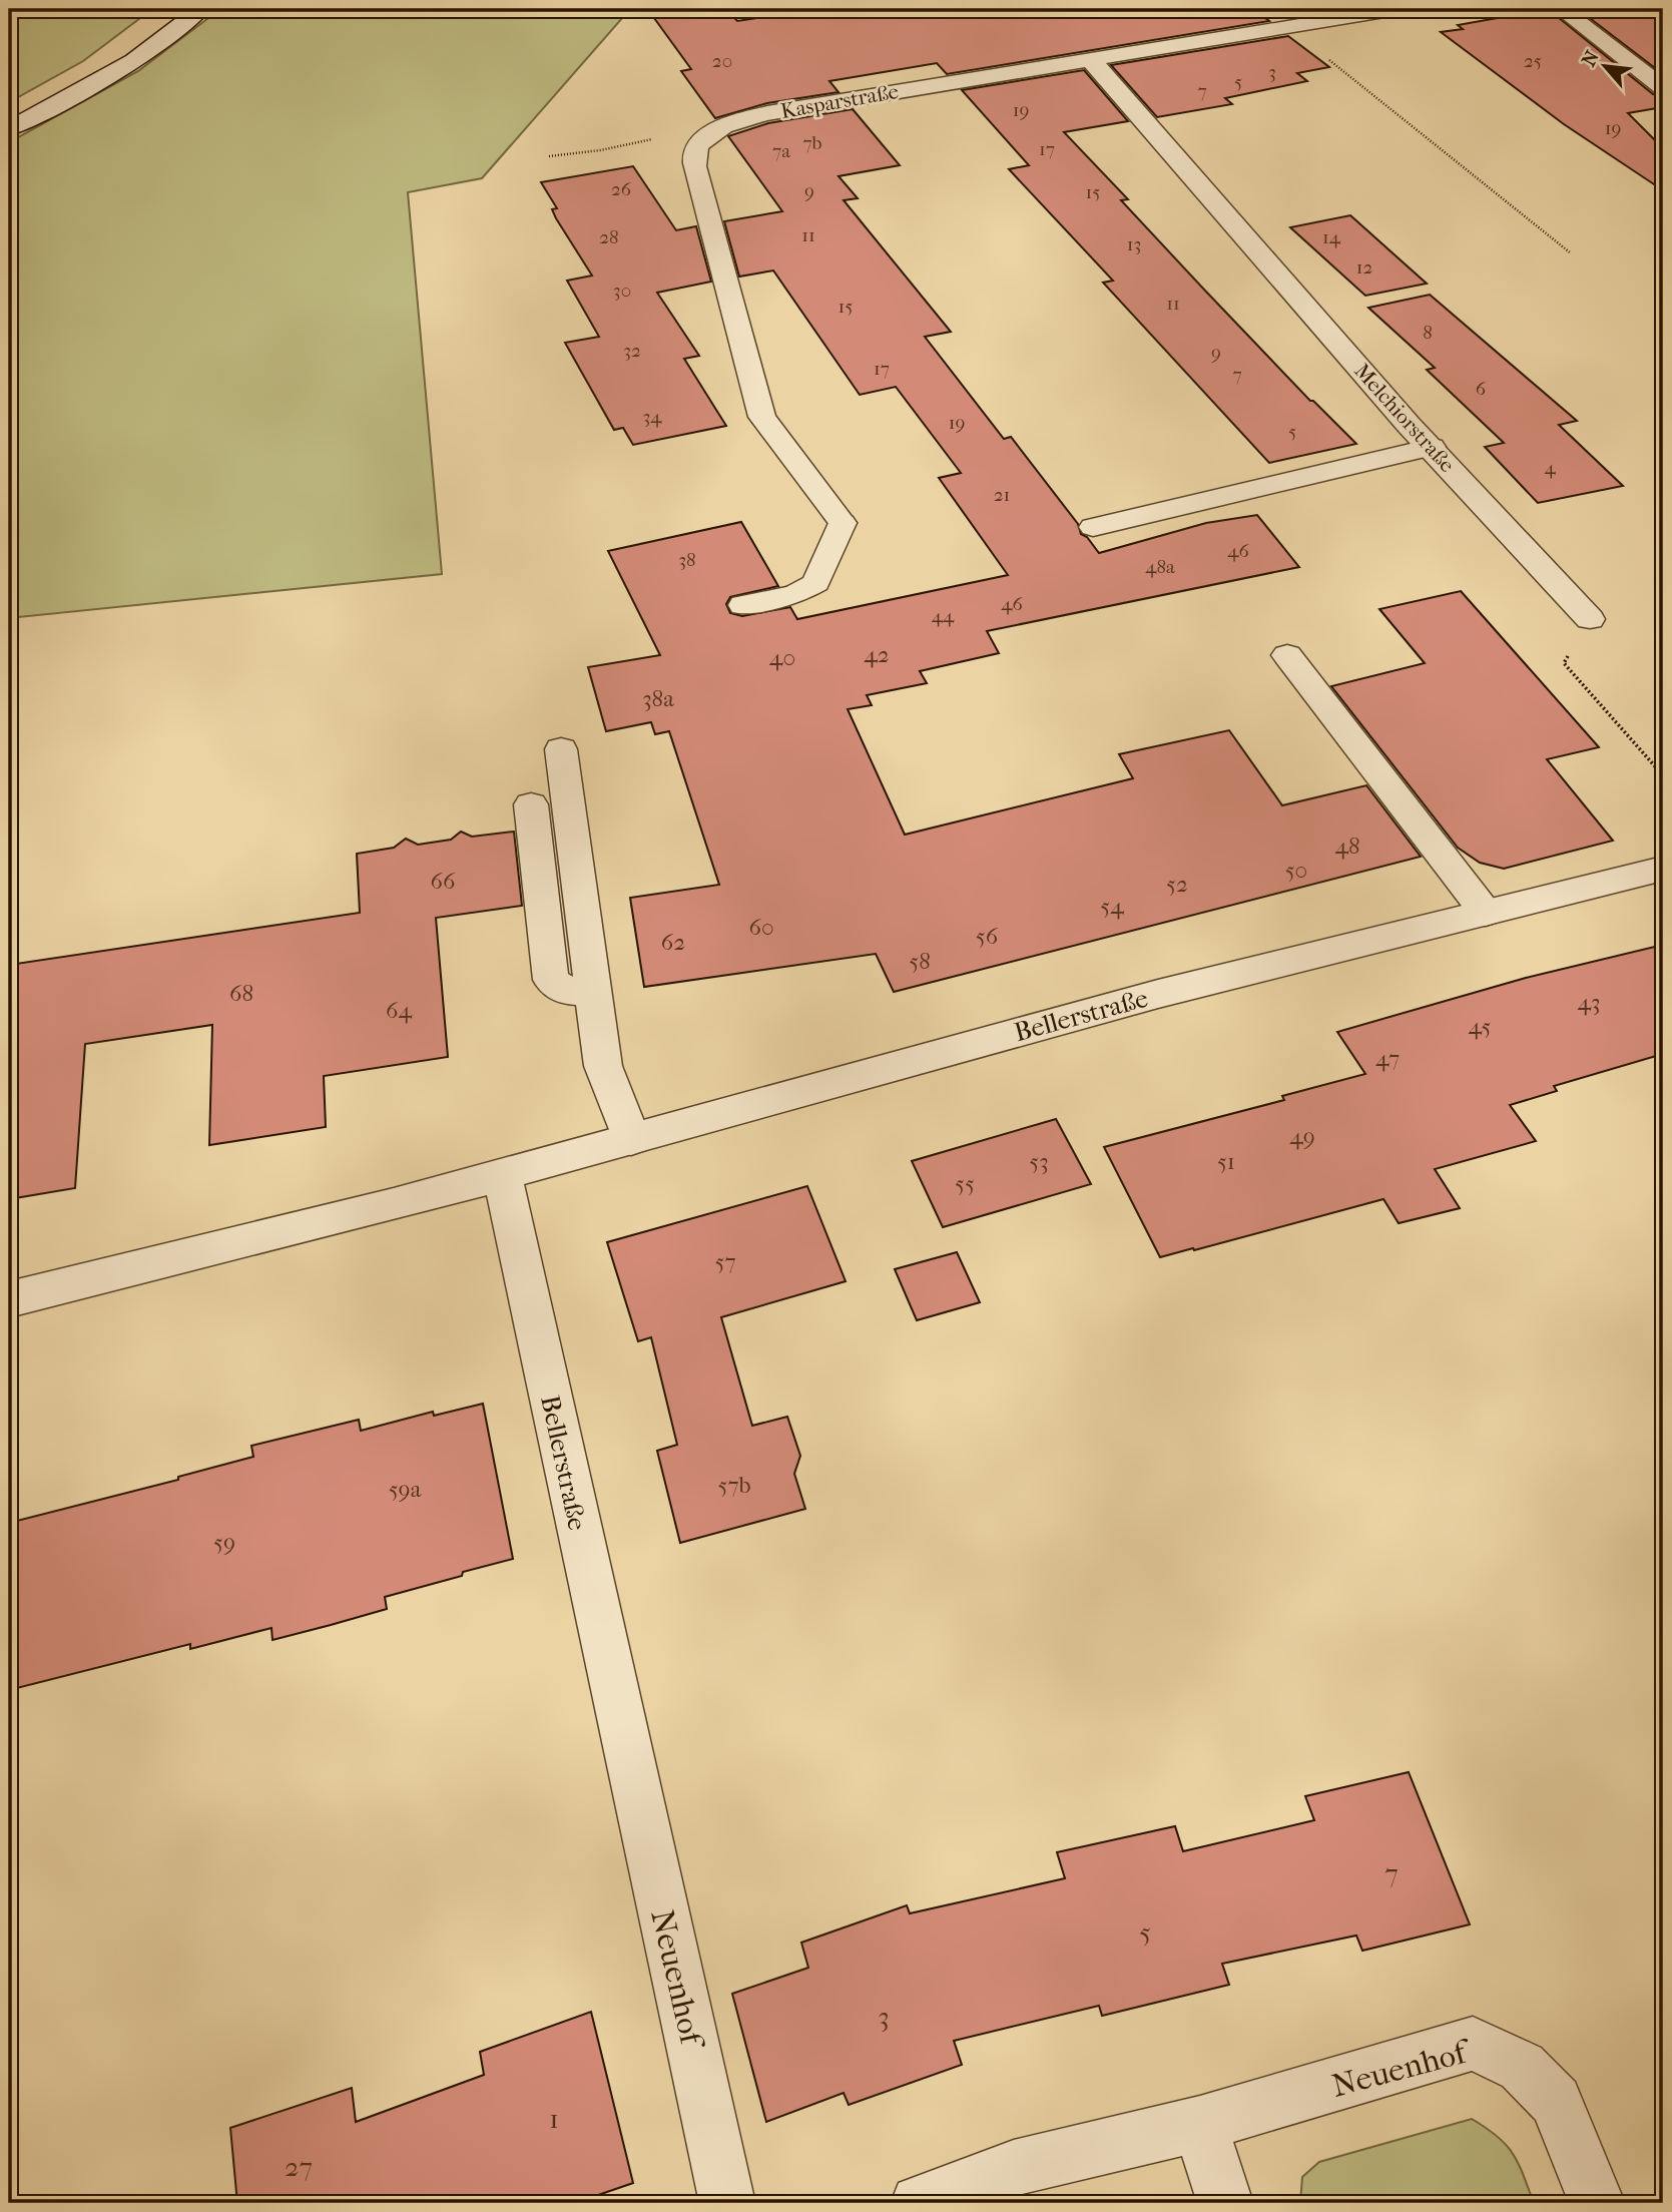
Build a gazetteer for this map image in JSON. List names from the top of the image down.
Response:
{
  "streets": {
    "street": [
      "Kasparstraße",
      "Melchiorstraße",
      "Bellerstraße",
      "Neuenhof"
    ]
  },
  "crossings": [
    ["Kasparstraße", "Melchiorstraße"],
    ["Bellerstraße", "Neuenhof"]
  ],
  "house_numbers": [
    "20",
    "25",
    "3",
    "5",
    "7",
    "19",
    "19",
    "7b",
    "17",
    "7a",
    "26",
    "9",
    "15",
    "11",
    "28",
    "14",
    "13",
    "12",
    "30",
    "11",
    "15",
    "8",
    "32",
    "9",
    "17",
    "7",
    "6",
    "34",
    "19",
    "5",
    "4",
    "21",
    "46",
    "38",
    "48a",
    "46",
    "44",
    "42",
    "40",
    "38a",
    "48",
    "50",
    "66",
    "52",
    "54",
    "60",
    "56",
    "62",
    "58",
    "68",
    "43",
    "64",
    "45",
    "47",
    "49",
    "53",
    "51",
    "55",
    "57",
    "57b",
    "59a",
    "59",
    "7",
    "5",
    "3",
    "1",
    "27"
  ],
  "north": "top left"
}
